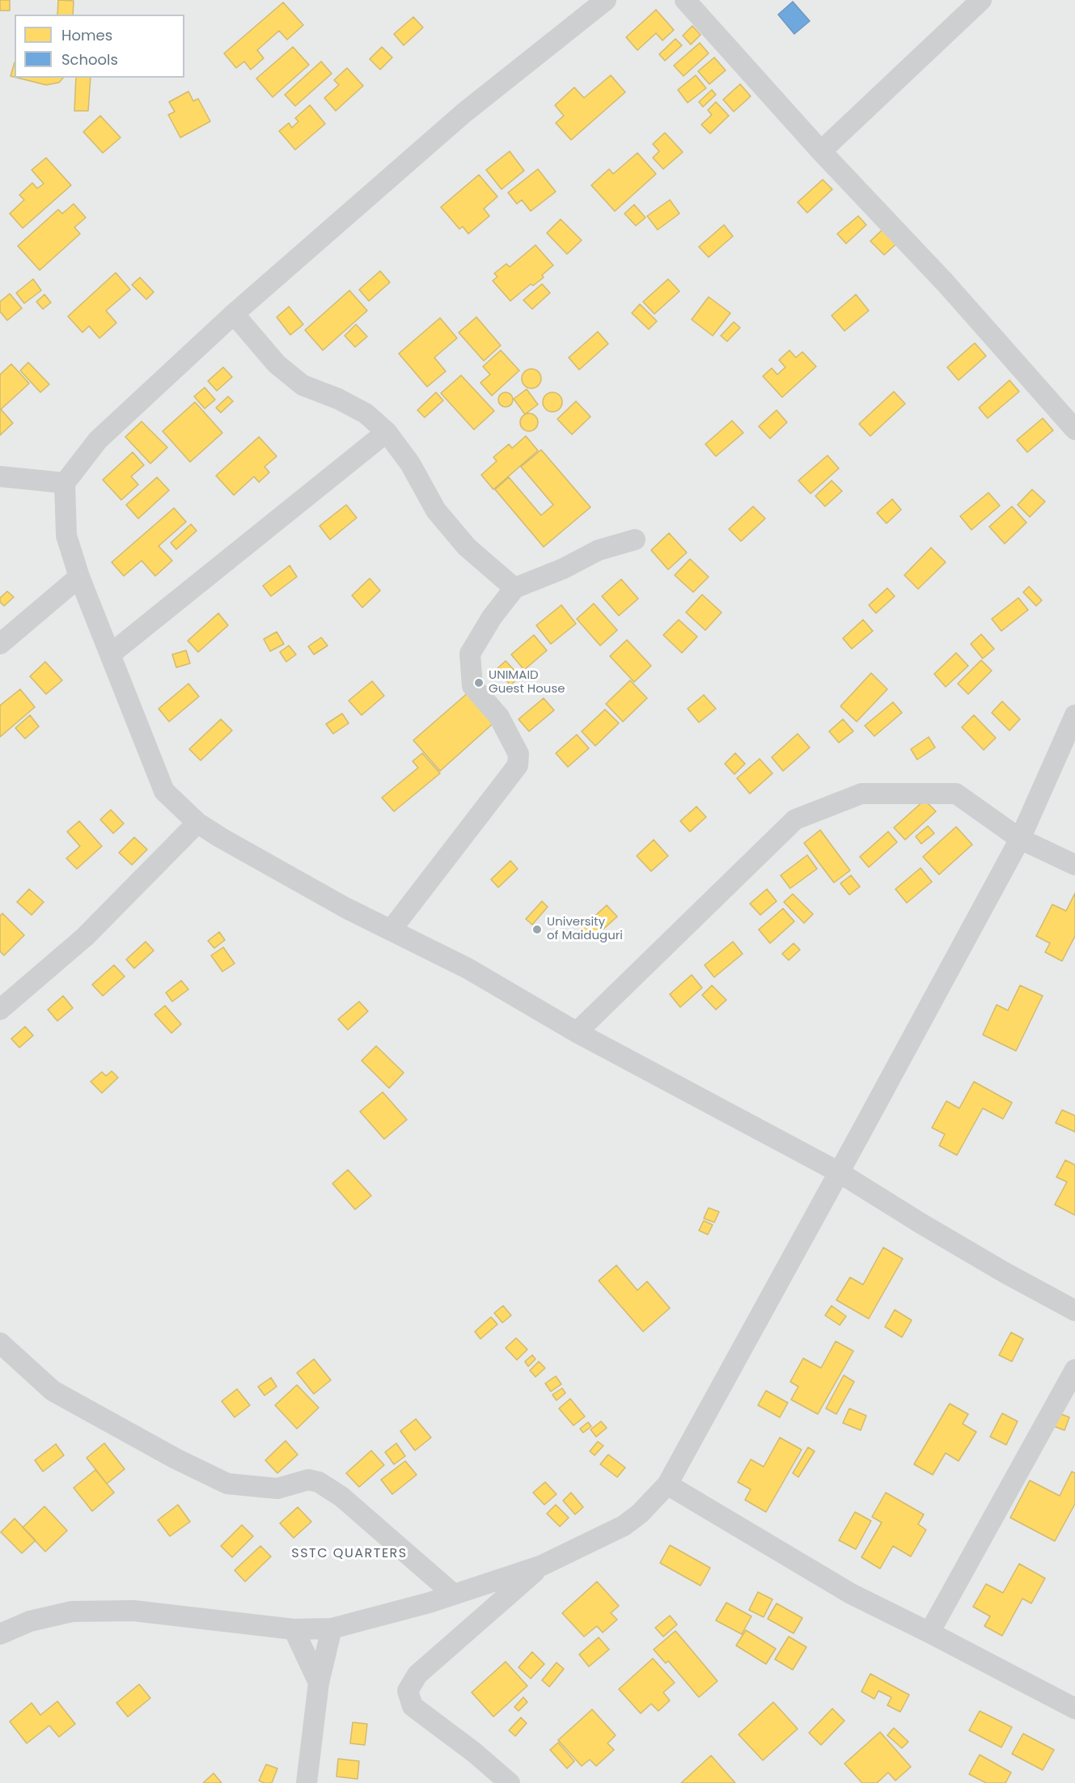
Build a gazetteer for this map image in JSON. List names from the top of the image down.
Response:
{
  "districts": ["SSTC QUARTERS"],
  "places": ["UNIMAID Guest House", "University of Maiduguri"],
  "legend": ["Homes", "Schools"]
}
